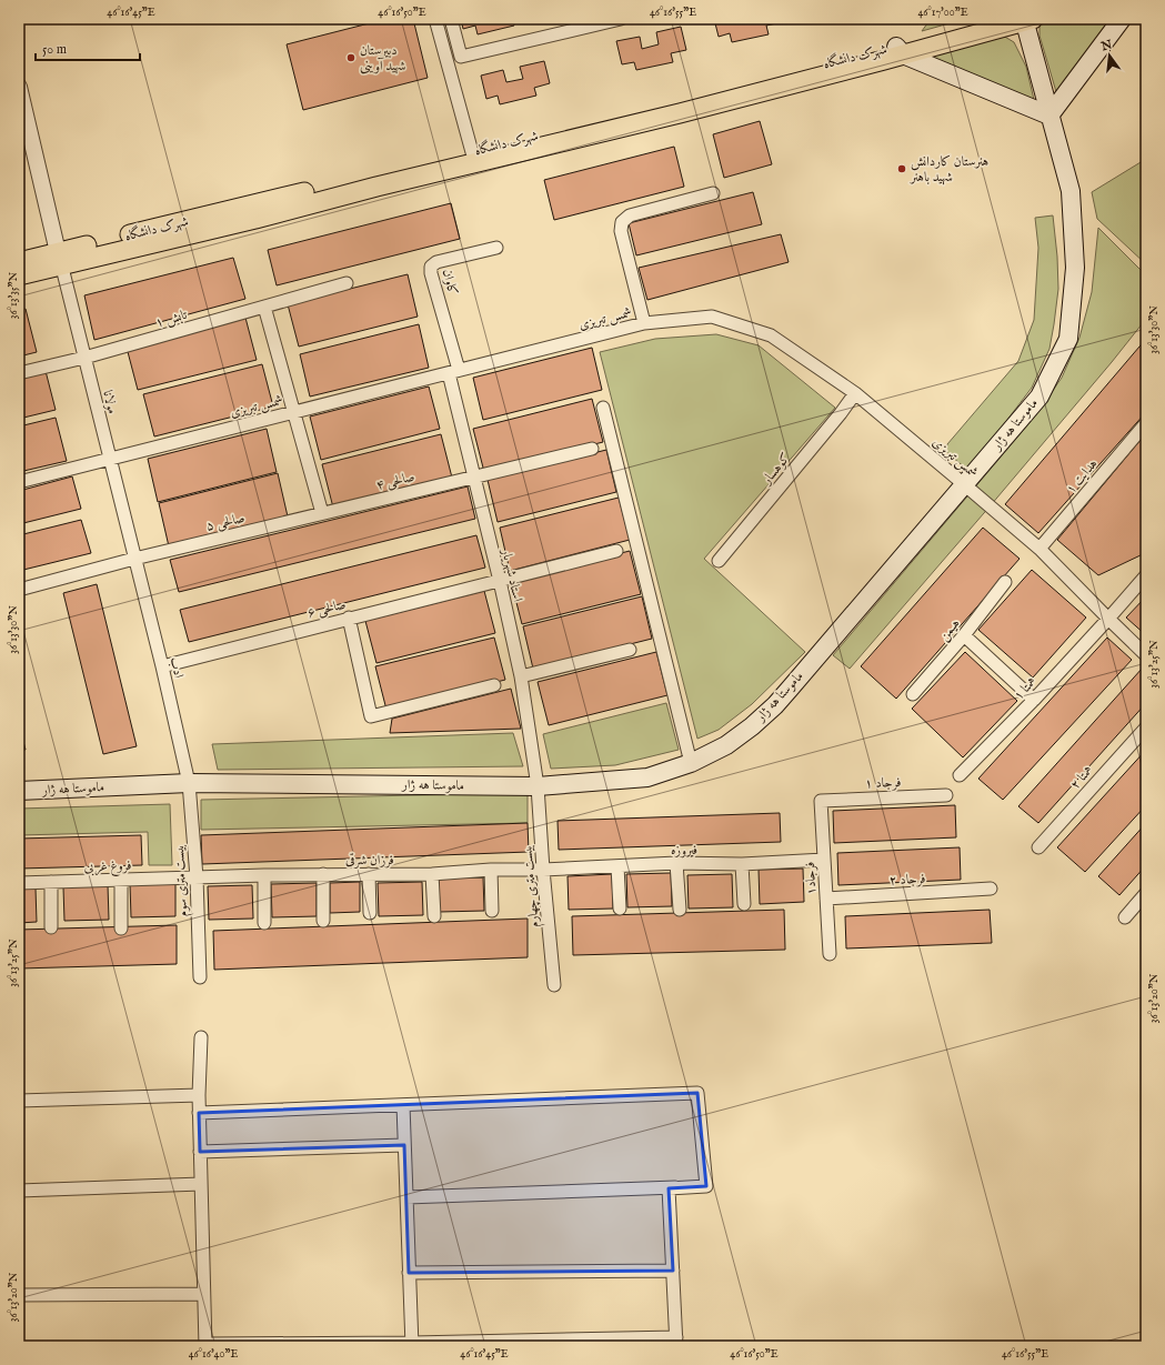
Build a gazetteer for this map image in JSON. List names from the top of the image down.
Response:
{
  "streets": {
    "main road": ["شهرک دانشگاه", "ماموستا هه ژار"],
    "street": [
      "کاوان",
      "تابش ۱",
      "شمس تبریزی",
      "مولانا",
      "کوهسار",
      "هدایت ۱",
      "صالحی ۴",
      "صالحی ۵",
      "استاد شهریار",
      "صالحی ۶",
      "هیمن",
      "ادب",
      "همتا ۱",
      "همتا ۲",
      "فرجاد ۱",
      "فیروزه",
      "فرزان شرقی",
      "فروغ غربی",
      "فرجاد۱",
      "فرجاد ۲",
      "بیست متری سوم",
      "بیست متری چهارم"
    ]
  },
  "crossings": [
    ["شهرک دانشگاه", "مولانا"],
    ["کاوان", "شمس تبریزی"],
    ["کاوان", "استاد شهریار"],
    ["تابش ۱", "مولانا"],
    ["شمس تبریزی", "مولانا"],
    ["شمس تبریزی", "ماموستا هه ژار"],
    ["شمس تبریزی", "کوهسار"],
    ["شمس تبریزی", "هدایت ۱"],
    ["شمس تبریزی", "استاد شهریار"],
    ["شمس تبریزی", "همتا ۱"],
    ["مولانا", "صالحی ۵"],
    ["مولانا", "ادب"],
    ["ماموستا هه ژار", "استاد شهریار"],
    ["ماموستا هه ژار", "ادب"],
    ["ماموستا هه ژار", "بیست متری سوم"],
    ["ماموستا هه ژار", "بیست متری چهارم"],
    ["صالحی ۴", "صالحی ۵"],
    ["صالحی ۴", "استاد شهریار"],
    ["صالحی ۵", "ادب"],
    ["استاد شهریار", "صالحی ۶"],
    ["استاد شهریار", "بیست متری چهارم"],
    ["صالحی ۶", "ادب"],
    ["ادب", "بیست متری سوم"],
    ["فرجاد ۱", "فرجاد۱"],
    ["فیروزه", "فرزان شرقی"],
    ["فیروزه", "فرجاد۱"],
    ["فیروزه", "بیست متری چهارم"],
    ["فرزان شرقی", "فروغ غربی"],
    ["فرزان شرقی", "بیست متری سوم"],
    ["فرزان شرقی", "بیست متری چهارم"],
    ["فروغ غربی", "بیست متری سوم"],
    ["فرجاد۱", "فرجاد ۲"]
  ],
  "places": ["دبیرستان شهید آوینی", "هنرستان کاردانش شهید باهنر"],
  "scale_bar": "50 m",
  "north": "top",
  "coordinates": [
    "46°16'45\"E",
    "46°16'50\"E",
    "46°16'55\"E",
    "46°17'00\"E",
    "36°13'35\"N",
    "36°13'30\"N",
    "36°13'25\"N",
    "36°13'20\"N",
    "46°16'40\"E"
  ]
}
